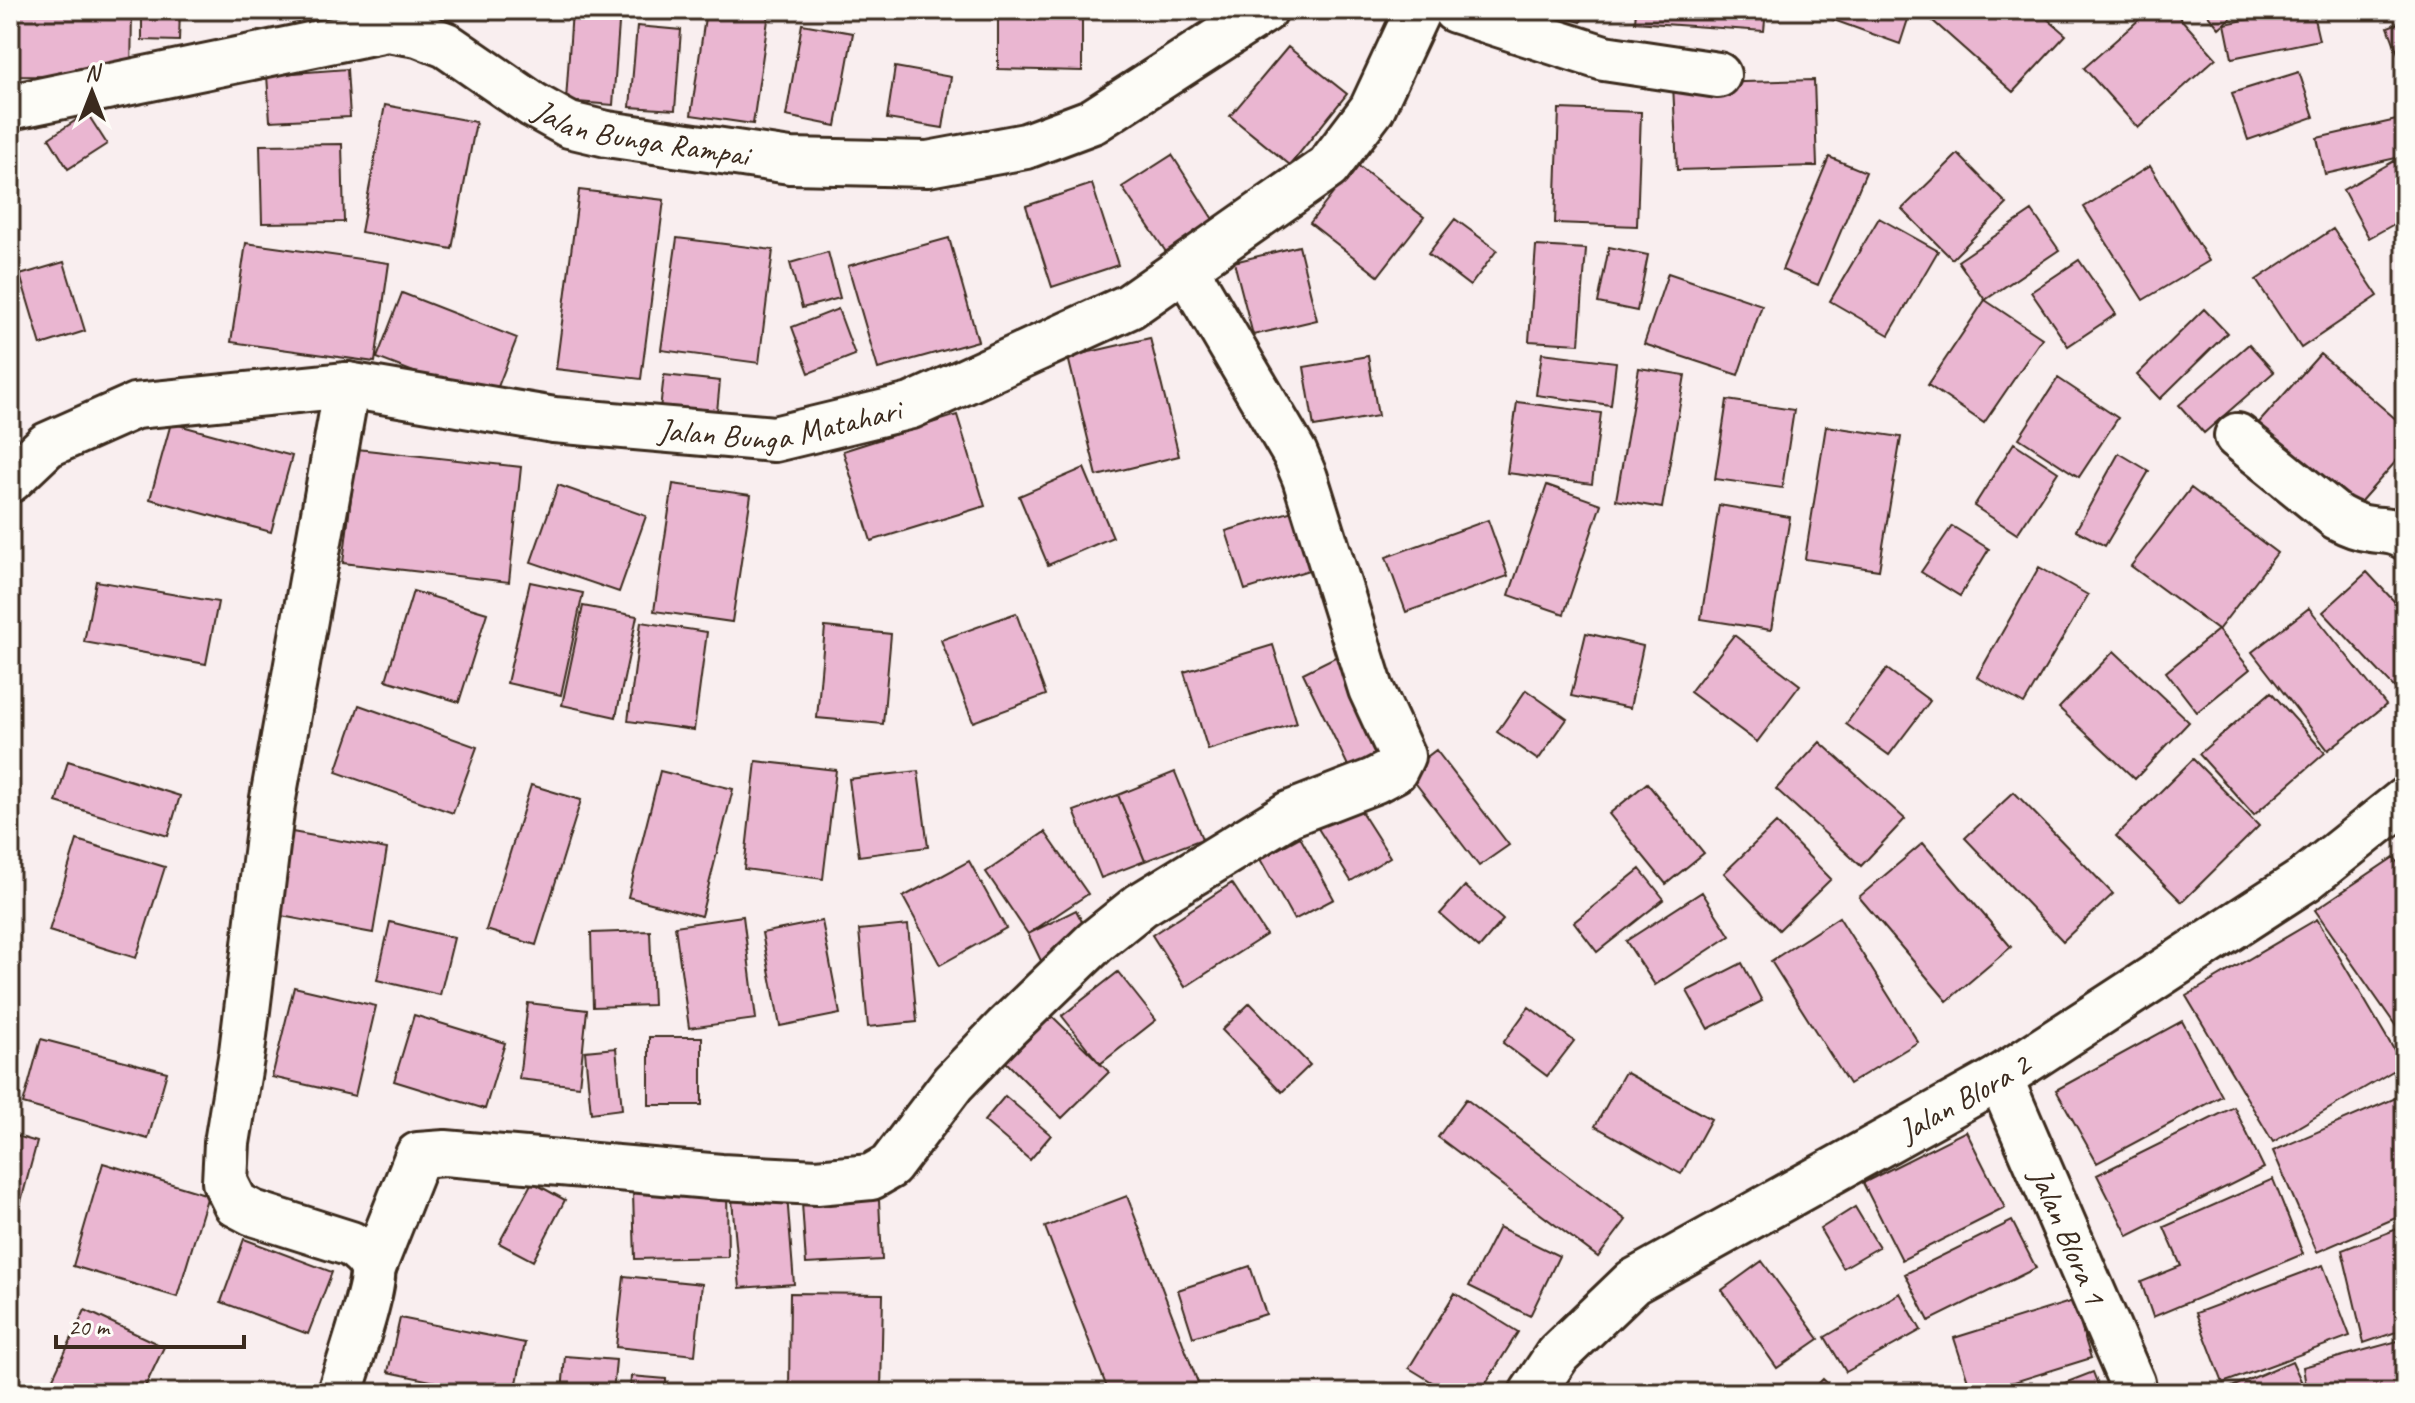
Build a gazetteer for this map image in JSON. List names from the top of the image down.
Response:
{
  "streets": {
    "street": [
      "Jalan Bunga Rampai",
      "Jalan Bunga Matahari",
      "Jalan Blora 2",
      "Jalan Blora 1"
    ]
  },
  "crossings": [
    ["Jalan Blora 2", "Jalan Blora 1"]
  ],
  "scale_bar": "20 m",
  "north": "top"
}
